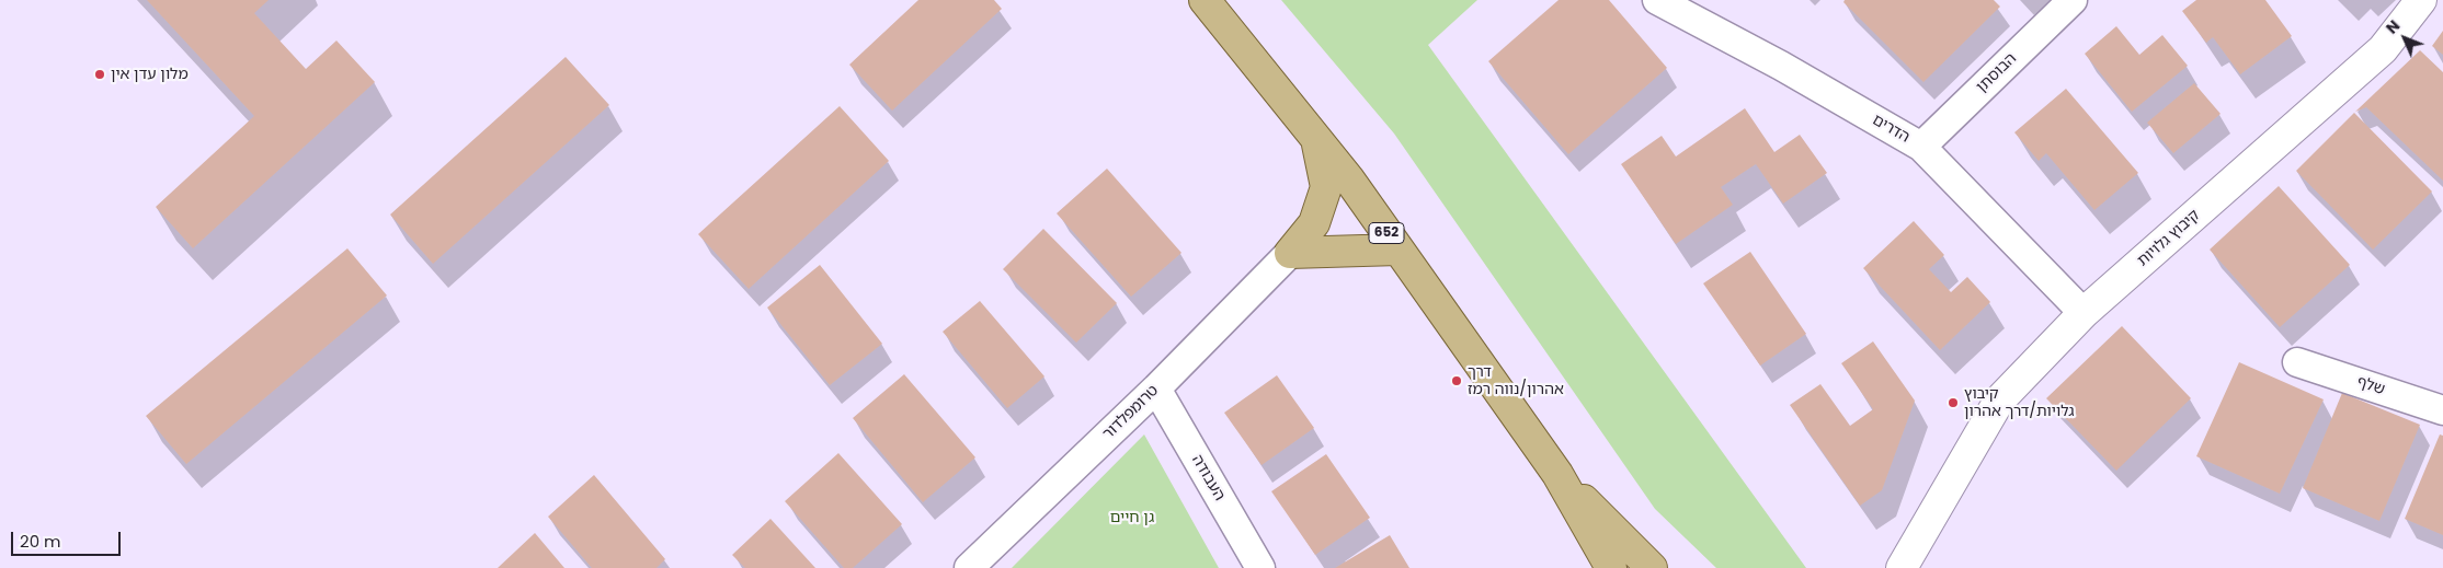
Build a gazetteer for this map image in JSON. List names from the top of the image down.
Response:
{
  "streets": {
    "main road": ["652"],
    "street": [
      "הבוסתן",
      "הדרים",
      "קיבוץ גלויות",
      "שלף",
      "טרומפלדור",
      "העבודה"
    ]
  },
  "crossings": [
    ["הבוסתן", "הדרים"],
    ["הדרים", "קיבוץ גלויות"],
    ["טרומפלדור", "העבודה"]
  ],
  "parks": ["גן חיים"],
  "places": ["מלון עדן אין", "דרך אהרון/נווה רמז", "קיבוץ גלויות/דרך אהרון"],
  "scale_bar": "20 m",
  "north": "top left"
}
